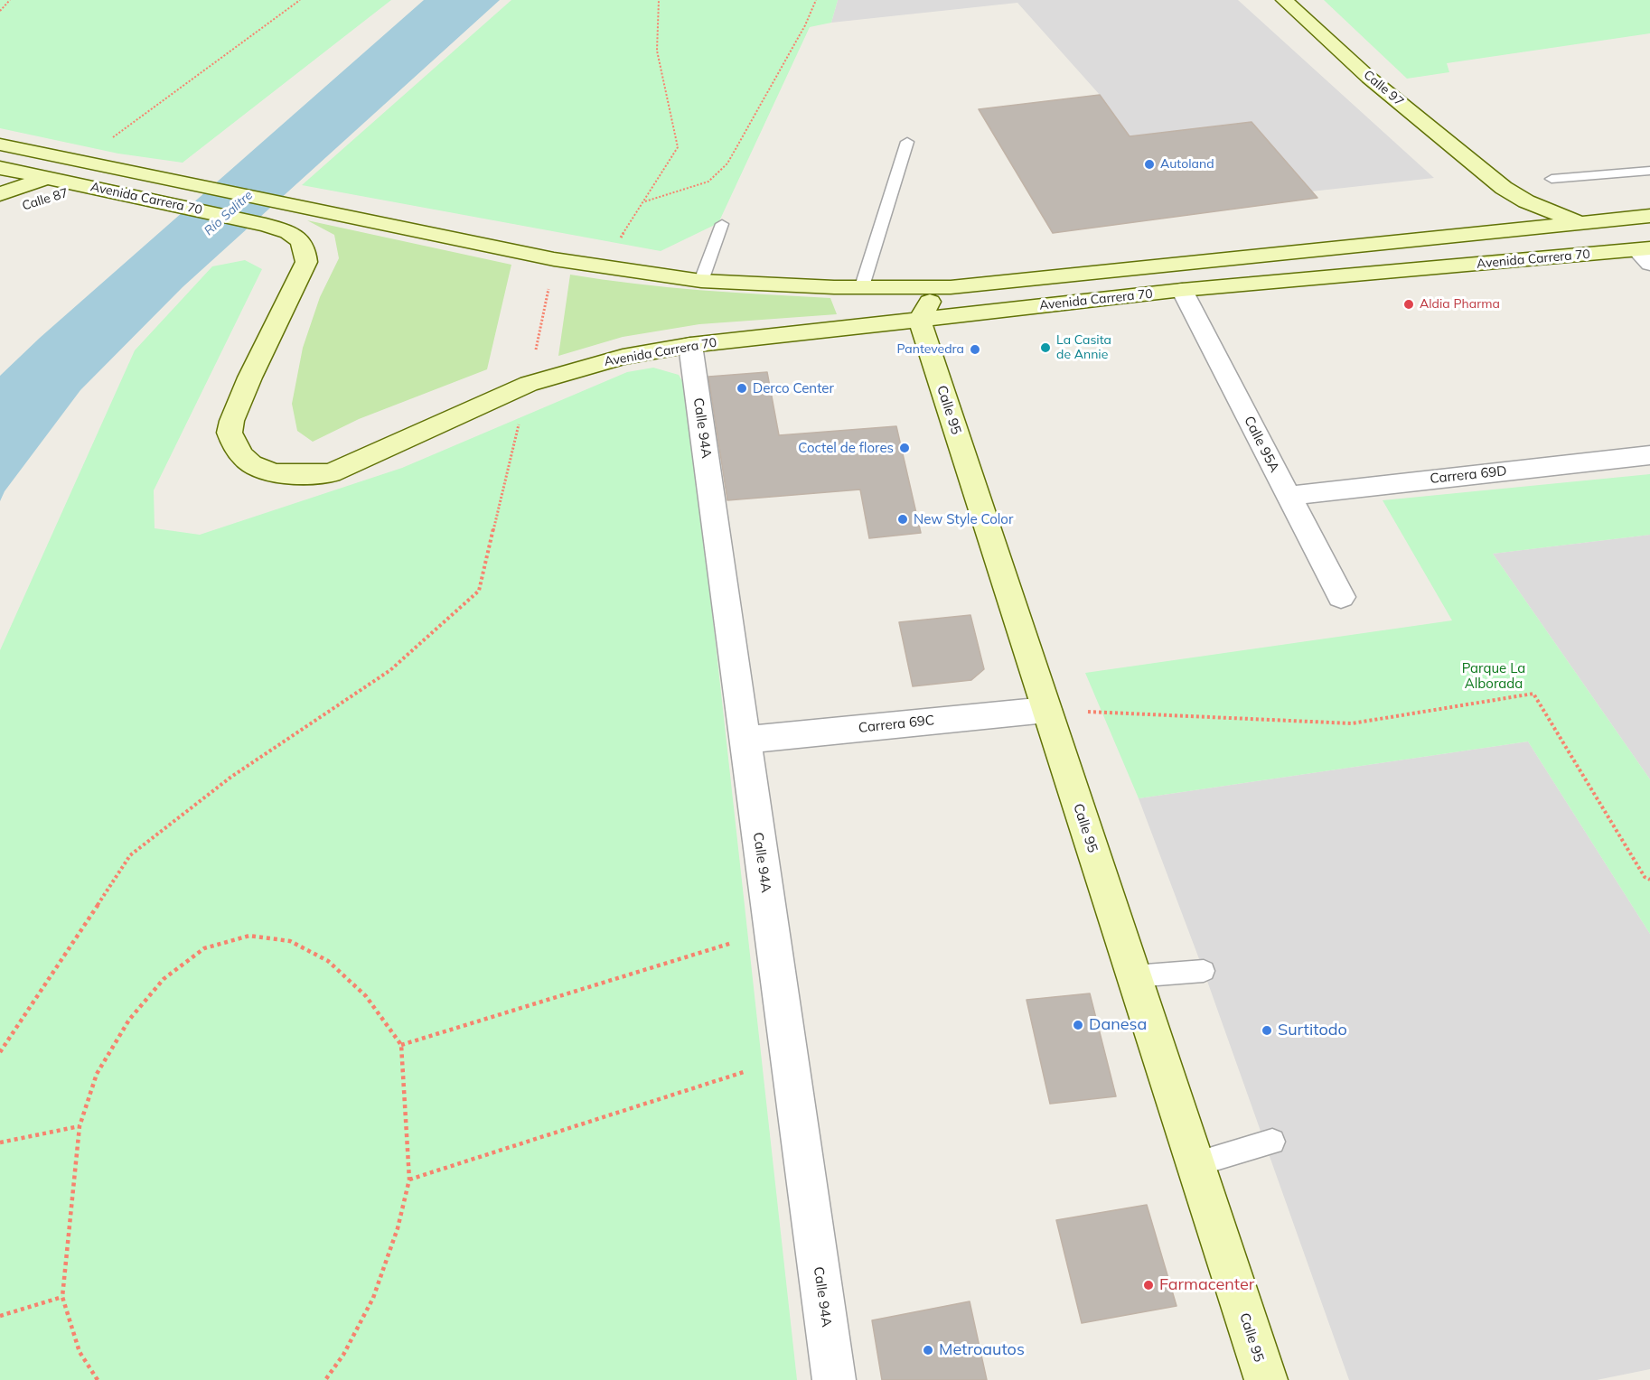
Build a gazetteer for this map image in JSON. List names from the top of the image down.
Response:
{
  "streets": {
    "street": [
      "Calle 97",
      "Avenida Carrera 70",
      "Calle 87",
      "Calle 95",
      "Calle 94A",
      "Calle 95A",
      "Carrera 69D",
      "Carrera 69C"
    ]
  },
  "crossings": [
    ["Calle 97", "Avenida Carrera 70"],
    ["Avenida Carrera 70", "Calle 87"],
    ["Avenida Carrera 70", "Calle 95"],
    ["Avenida Carrera 70", "Calle 94A"],
    ["Avenida Carrera 70", "Calle 95A"],
    ["Calle 95", "Carrera 69C"],
    ["Calle 94A", "Carrera 69C"],
    ["Calle 95A", "Carrera 69D"]
  ],
  "water": ["Río Salitre"],
  "parks": ["Parque La Alborada"],
  "places": [
    "Autoland",
    "Aldia Pharma",
    "La Casita de Annie",
    "Pantevedra",
    "Derco Center",
    "Coctel de flores",
    "New Style Color",
    "Danesa",
    "Surtitodo",
    "Farmacenter",
    "Metroautos"
  ]
}
